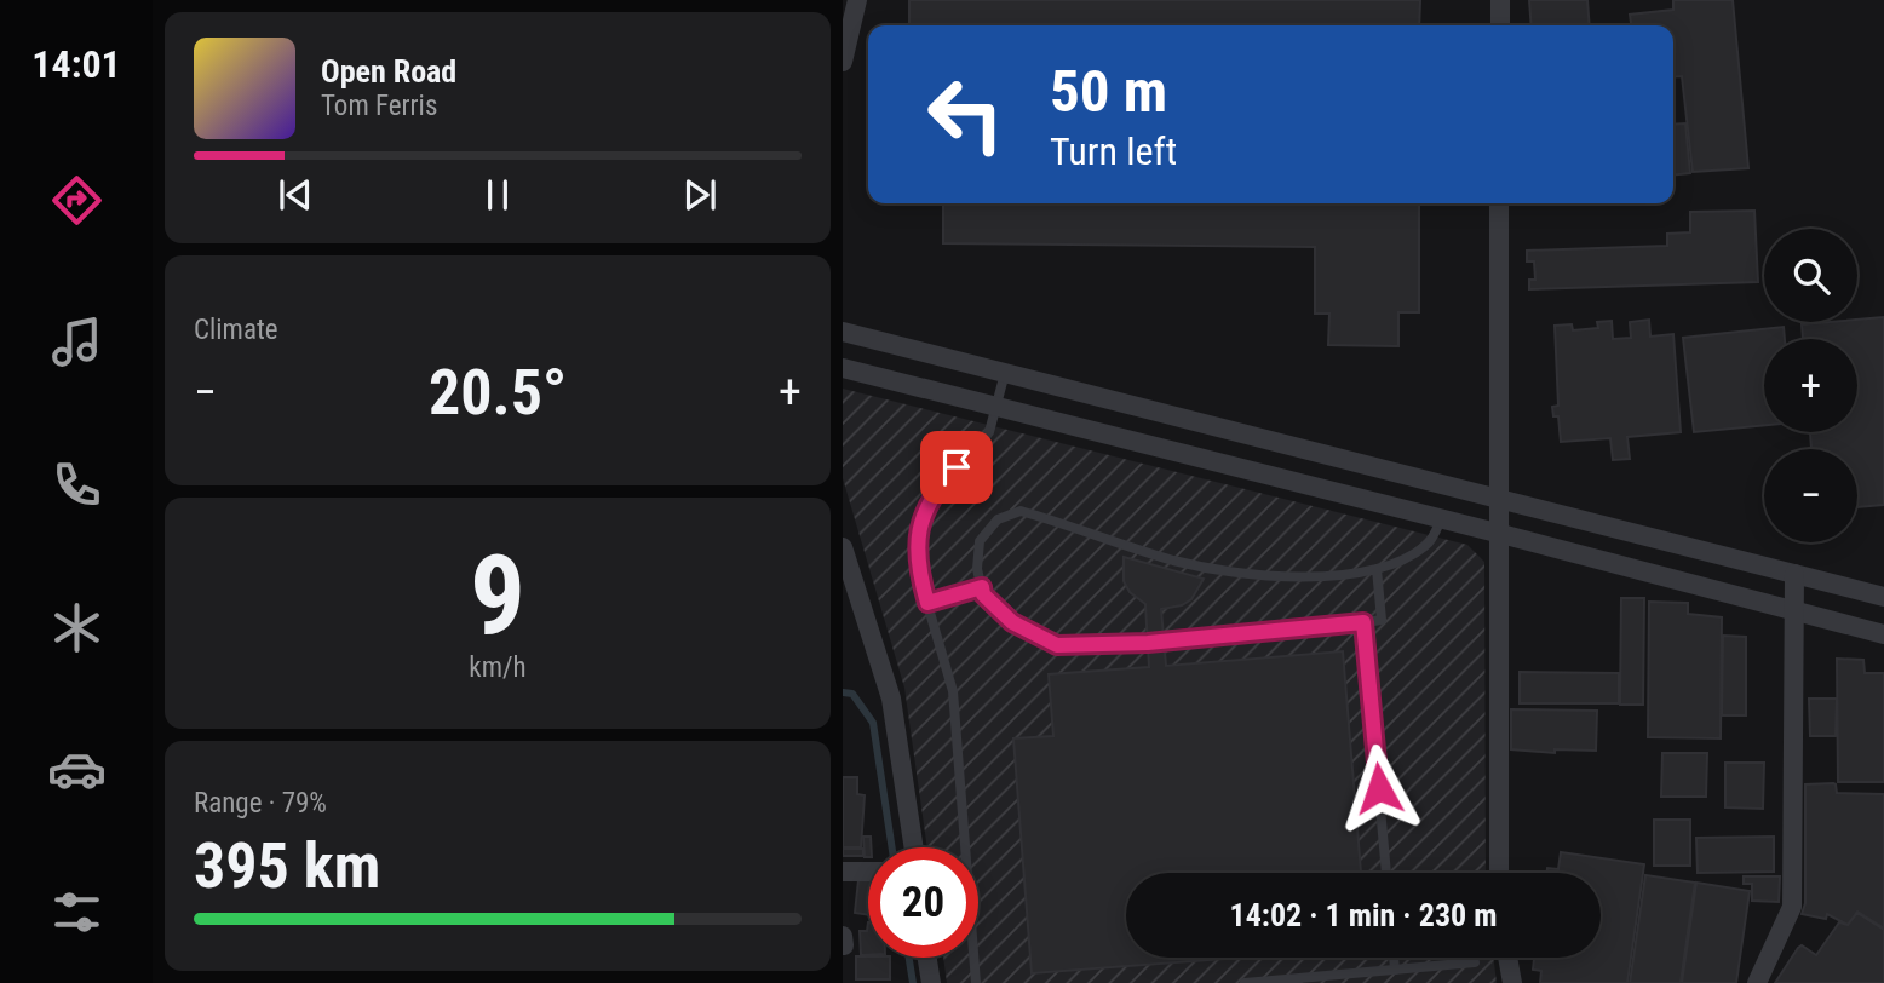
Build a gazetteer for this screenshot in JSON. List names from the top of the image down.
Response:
{
  "page": {
    "tabs": "14:01",
    "turn": ["50 m", "Turn left"],
    "song": ["Open Road", "Tom Ferris"],
    "map_buttons": ["+", "−"],
    "tile": [
      "Climate",
      ["9", "km/h"],
      ["Range · 79%", "395 km"]
    ],
    "heat": ["−", "20.5°", "+"],
    "limit": "20",
    "trip": "14:02 · 1 min · 230 m"
  }
}
